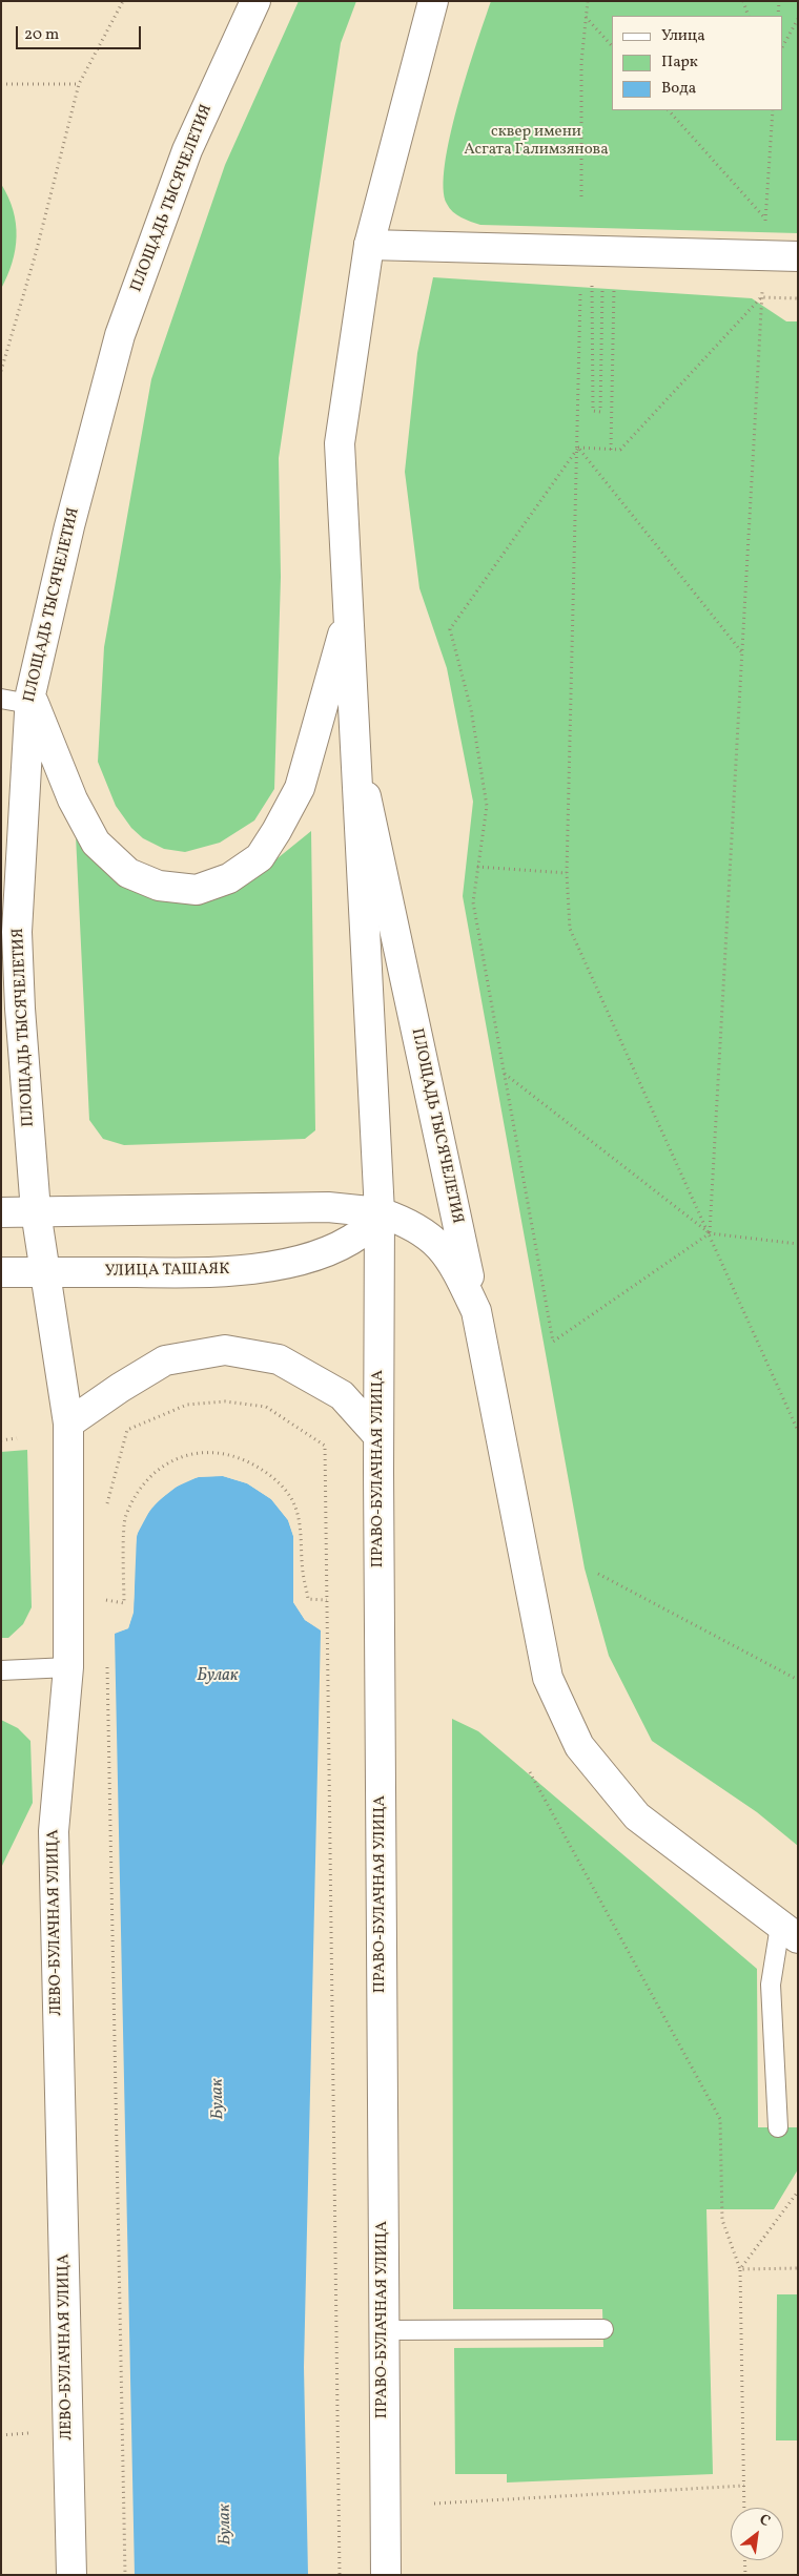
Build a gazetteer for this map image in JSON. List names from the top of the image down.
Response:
{
  "streets": {
    "main road": [
      "ПЛОЩАДЬ ТЫСЯЧЕЛЕТИЯ",
      "УЛИЦА ТАШАЯК",
      "ПРАВО-БУЛАЧНАЯ УЛИЦА",
      "ЛЕВО-БУЛАЧНАЯ УЛИЦА"
    ]
  },
  "crossings": [
    ["ПЛОЩАДЬ ТЫСЯЧЕЛЕТИЯ", "УЛИЦА ТАШАЯК"],
    ["ПЛОЩАДЬ ТЫСЯЧЕЛЕТИЯ", "ПРАВО-БУЛАЧНАЯ УЛИЦА"],
    ["ПЛОЩАДЬ ТЫСЯЧЕЛЕТИЯ", "ЛЕВО-БУЛАЧНАЯ УЛИЦА"],
    ["УЛИЦА ТАШАЯК", "ПРАВО-БУЛАЧНАЯ УЛИЦА"],
    ["УЛИЦА ТАШАЯК", "ЛЕВО-БУЛАЧНАЯ УЛИЦА"]
  ],
  "water": ["Булак"],
  "parks": ["сквер имени Асгата Галимзянова"],
  "legend": ["Улица", "Парк", "Вода"],
  "scale_bar": "20 m",
  "north": "top right"
}
